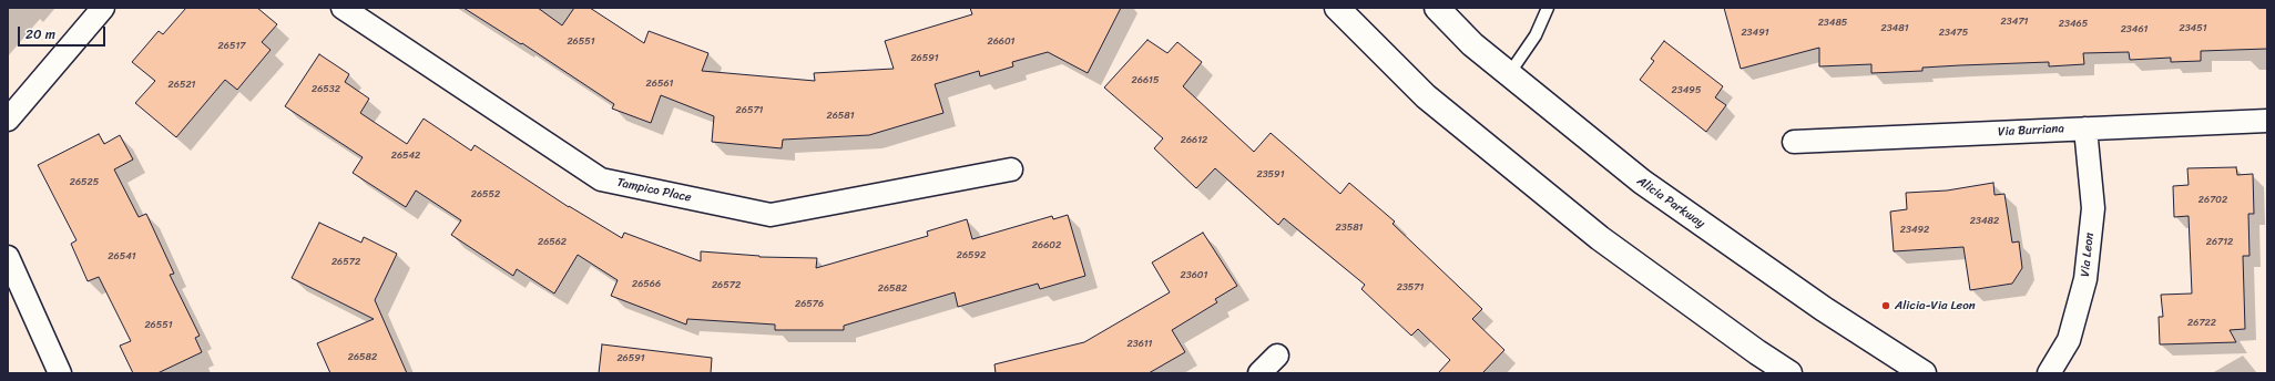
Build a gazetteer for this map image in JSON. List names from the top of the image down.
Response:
{
  "streets": {
    "main road": ["Alicia Parkway"],
    "street": ["Via Burriana", "Tampico Place", "Via Leon"]
  },
  "crossings": [
    ["Via Burriana", "Via Leon"]
  ],
  "places": ["Alicia-Via Leon"],
  "house_numbers": [
    "23471",
    "23485",
    "23465",
    "23481",
    "23451",
    "23461",
    "23491",
    "23475",
    "26551",
    "26601",
    "26517",
    "26591",
    "26615",
    "26561",
    "26521",
    "26532",
    "23495",
    "26571",
    "26581",
    "26612",
    "26542",
    "23591",
    "26525",
    "26552",
    "26702",
    "23482",
    "23581",
    "23492",
    "26562",
    "26712",
    "26602",
    "26592",
    "26541",
    "26572",
    "23601",
    "26566",
    "26572",
    "23571",
    "26582",
    "26576",
    "26722",
    "26551",
    "23611",
    "26582",
    "26591"
  ],
  "scale_bar": "20 m"
}
